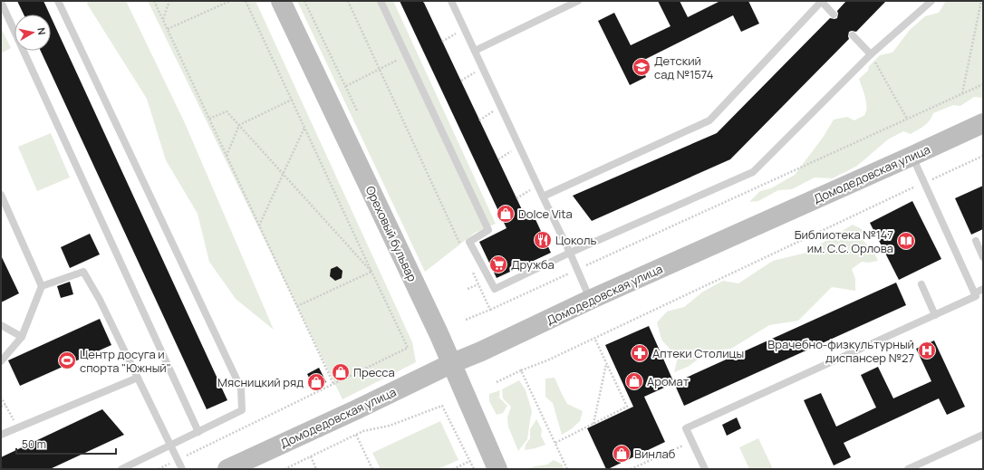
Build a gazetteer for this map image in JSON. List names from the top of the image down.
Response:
{
  "streets": {
    "street": ["Домодедовская улица", "Ореховый бульвар"]
  },
  "crossings": [
    ["Домодедовская улица", "Ореховый бульвар"]
  ],
  "places": {
    "school or university": ["Детский сад №1574"],
    "shop": [
      "Dolce Vita",
      "Пресса",
      "Аромат",
      "Мясницкий ряд",
      "Винлаб"
    ],
    "restaurant": ["Цоколь"],
    "library": ["Библиотека №147 им. С.С. Орлова"],
    "supermarket": ["Дружба"],
    "hospital": ["Врачебно-физкультурный диспансер №27"],
    "pharmacy": ["Аптеки Столицы"],
    "sports": ["Центр досуга и спорта \"Южный\""]
  },
  "scale_bar": "50 m",
  "north": "right"
}
